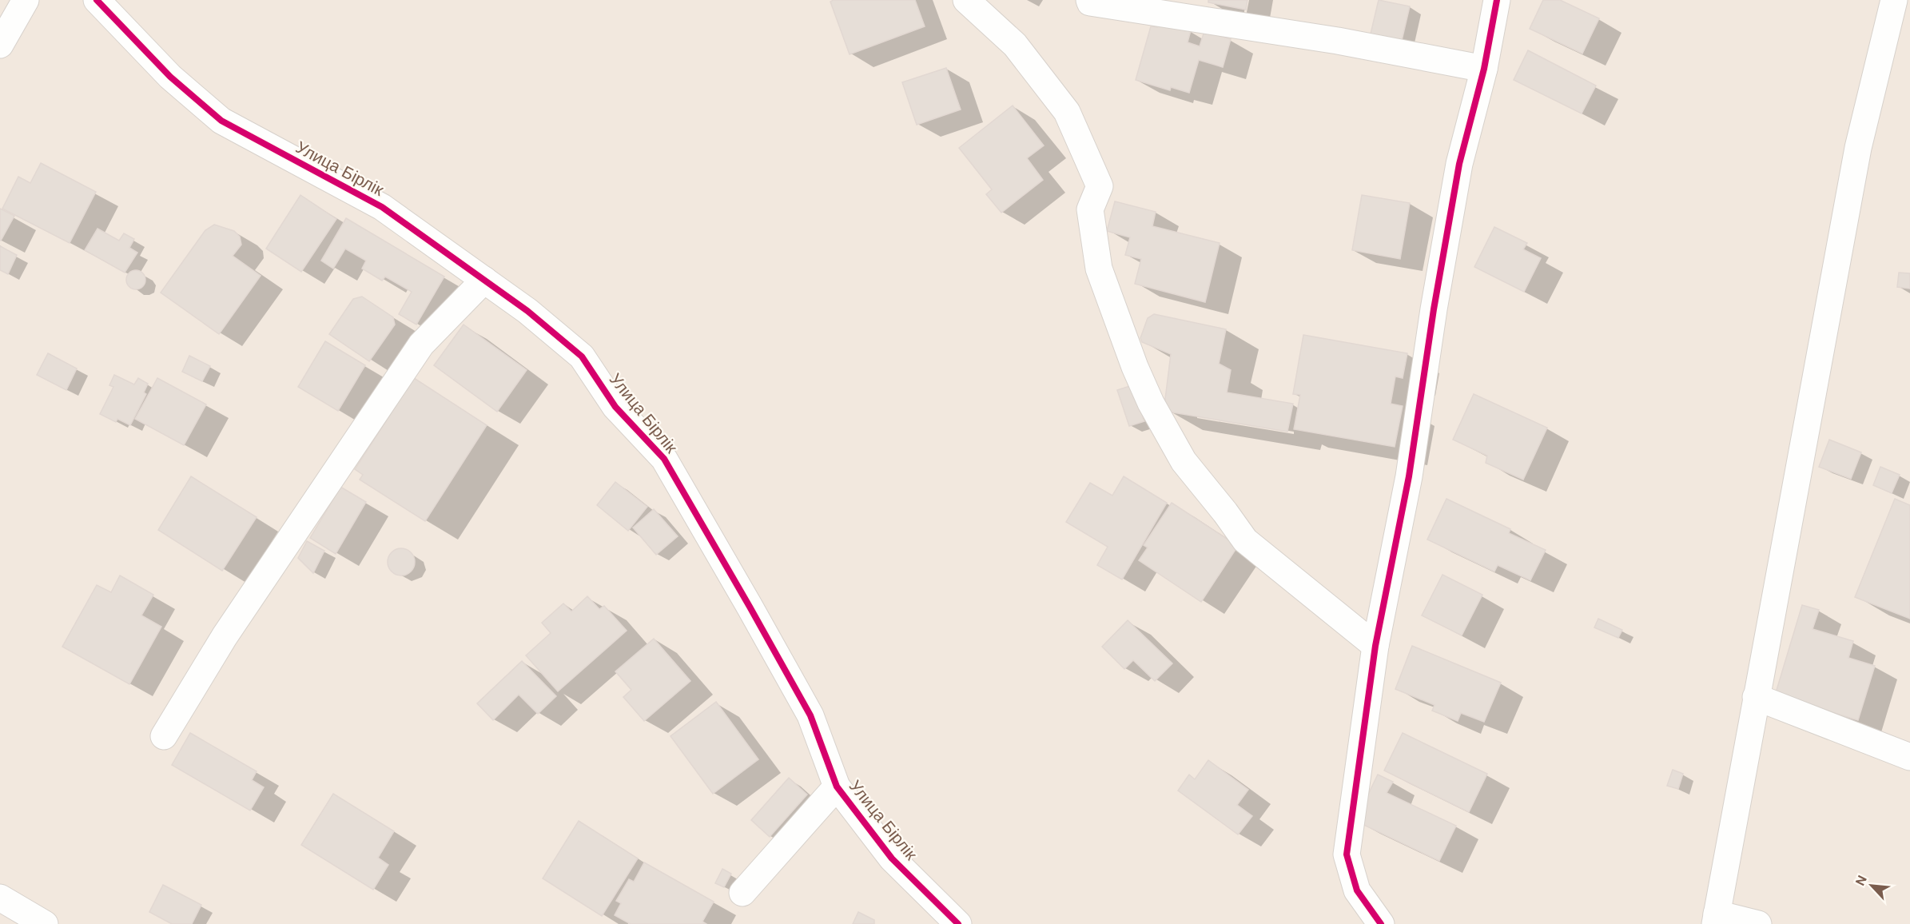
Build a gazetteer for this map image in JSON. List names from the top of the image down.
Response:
{
  "streets": {
    "street": ["Улица Бірлік"]
  },
  "north": "top left"
}
